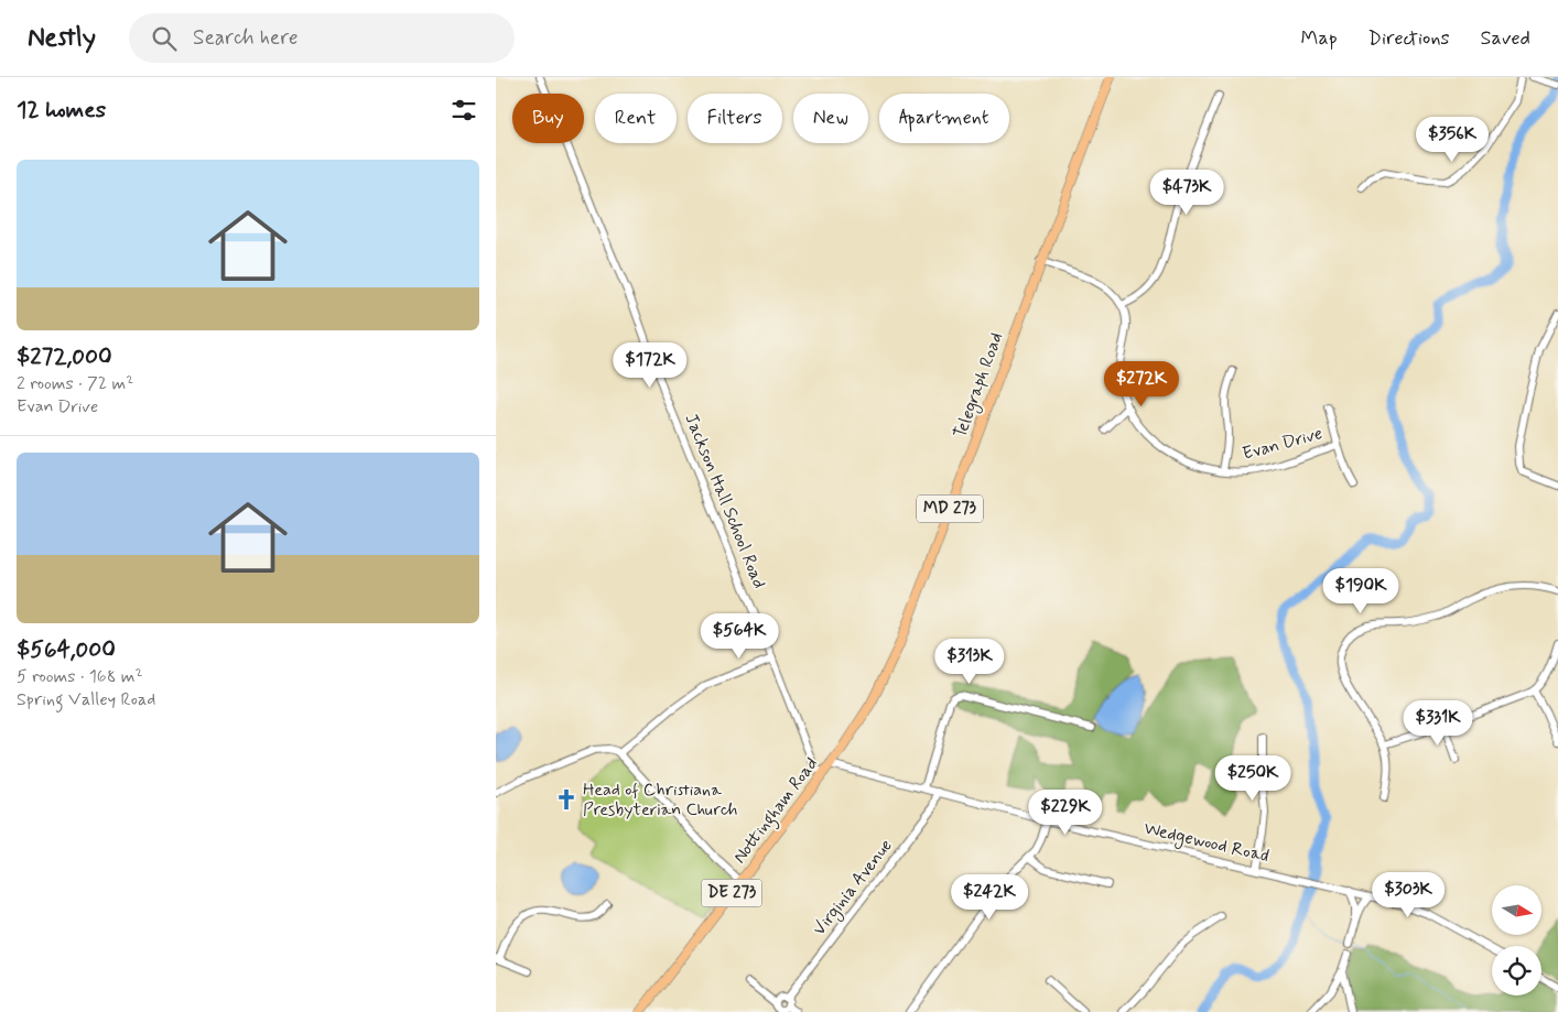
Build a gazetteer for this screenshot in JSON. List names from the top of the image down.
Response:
{
  "streets": {
    "main road": [
      "Telegraph Road",
      "MD 273",
      "Nottingham Road",
      "DE 273"
    ],
    "street": [
      "Evan Drive",
      "Jackson Hall School Road",
      "Wedgewood Road",
      "Virginia Avenue"
    ]
  },
  "crossings": [
    ["Telegraph Road", "Nottingham Road"],
    ["Jackson Hall School Road", "Nottingham Road"],
    ["Nottingham Road", "Wedgewood Road"],
    ["Wedgewood Road", "Virginia Avenue"]
  ],
  "places": {
    "church": ["Head of Christiana Presbyterian Church"]
  },
  "north": "right",
  "page": {
    "header": "Nestly",
    "search": "Search here",
    "nav": ["Map", "Directions", "Saved"],
    "heading": "12 homes",
    "chip": [
      "Buy",
      "Rent",
      "Filters",
      "New",
      "Apartment"
    ],
    "price": [
      "$356K",
      "$473K",
      "$172K",
      "$272K",
      "$190K",
      "$564K",
      "$313K",
      "$331K",
      "$250K",
      "$229K",
      "$303K",
      "$242K"
    ],
    "list": [
      {
        "name": "$272,000",
        "note": "2 rooms · 72 m² · Evan Drive"
      },
      {
        "name": "$564,000",
        "note": "5 rooms · 168 m² · Spring Valley Road"
      }
    ]
  }
}
